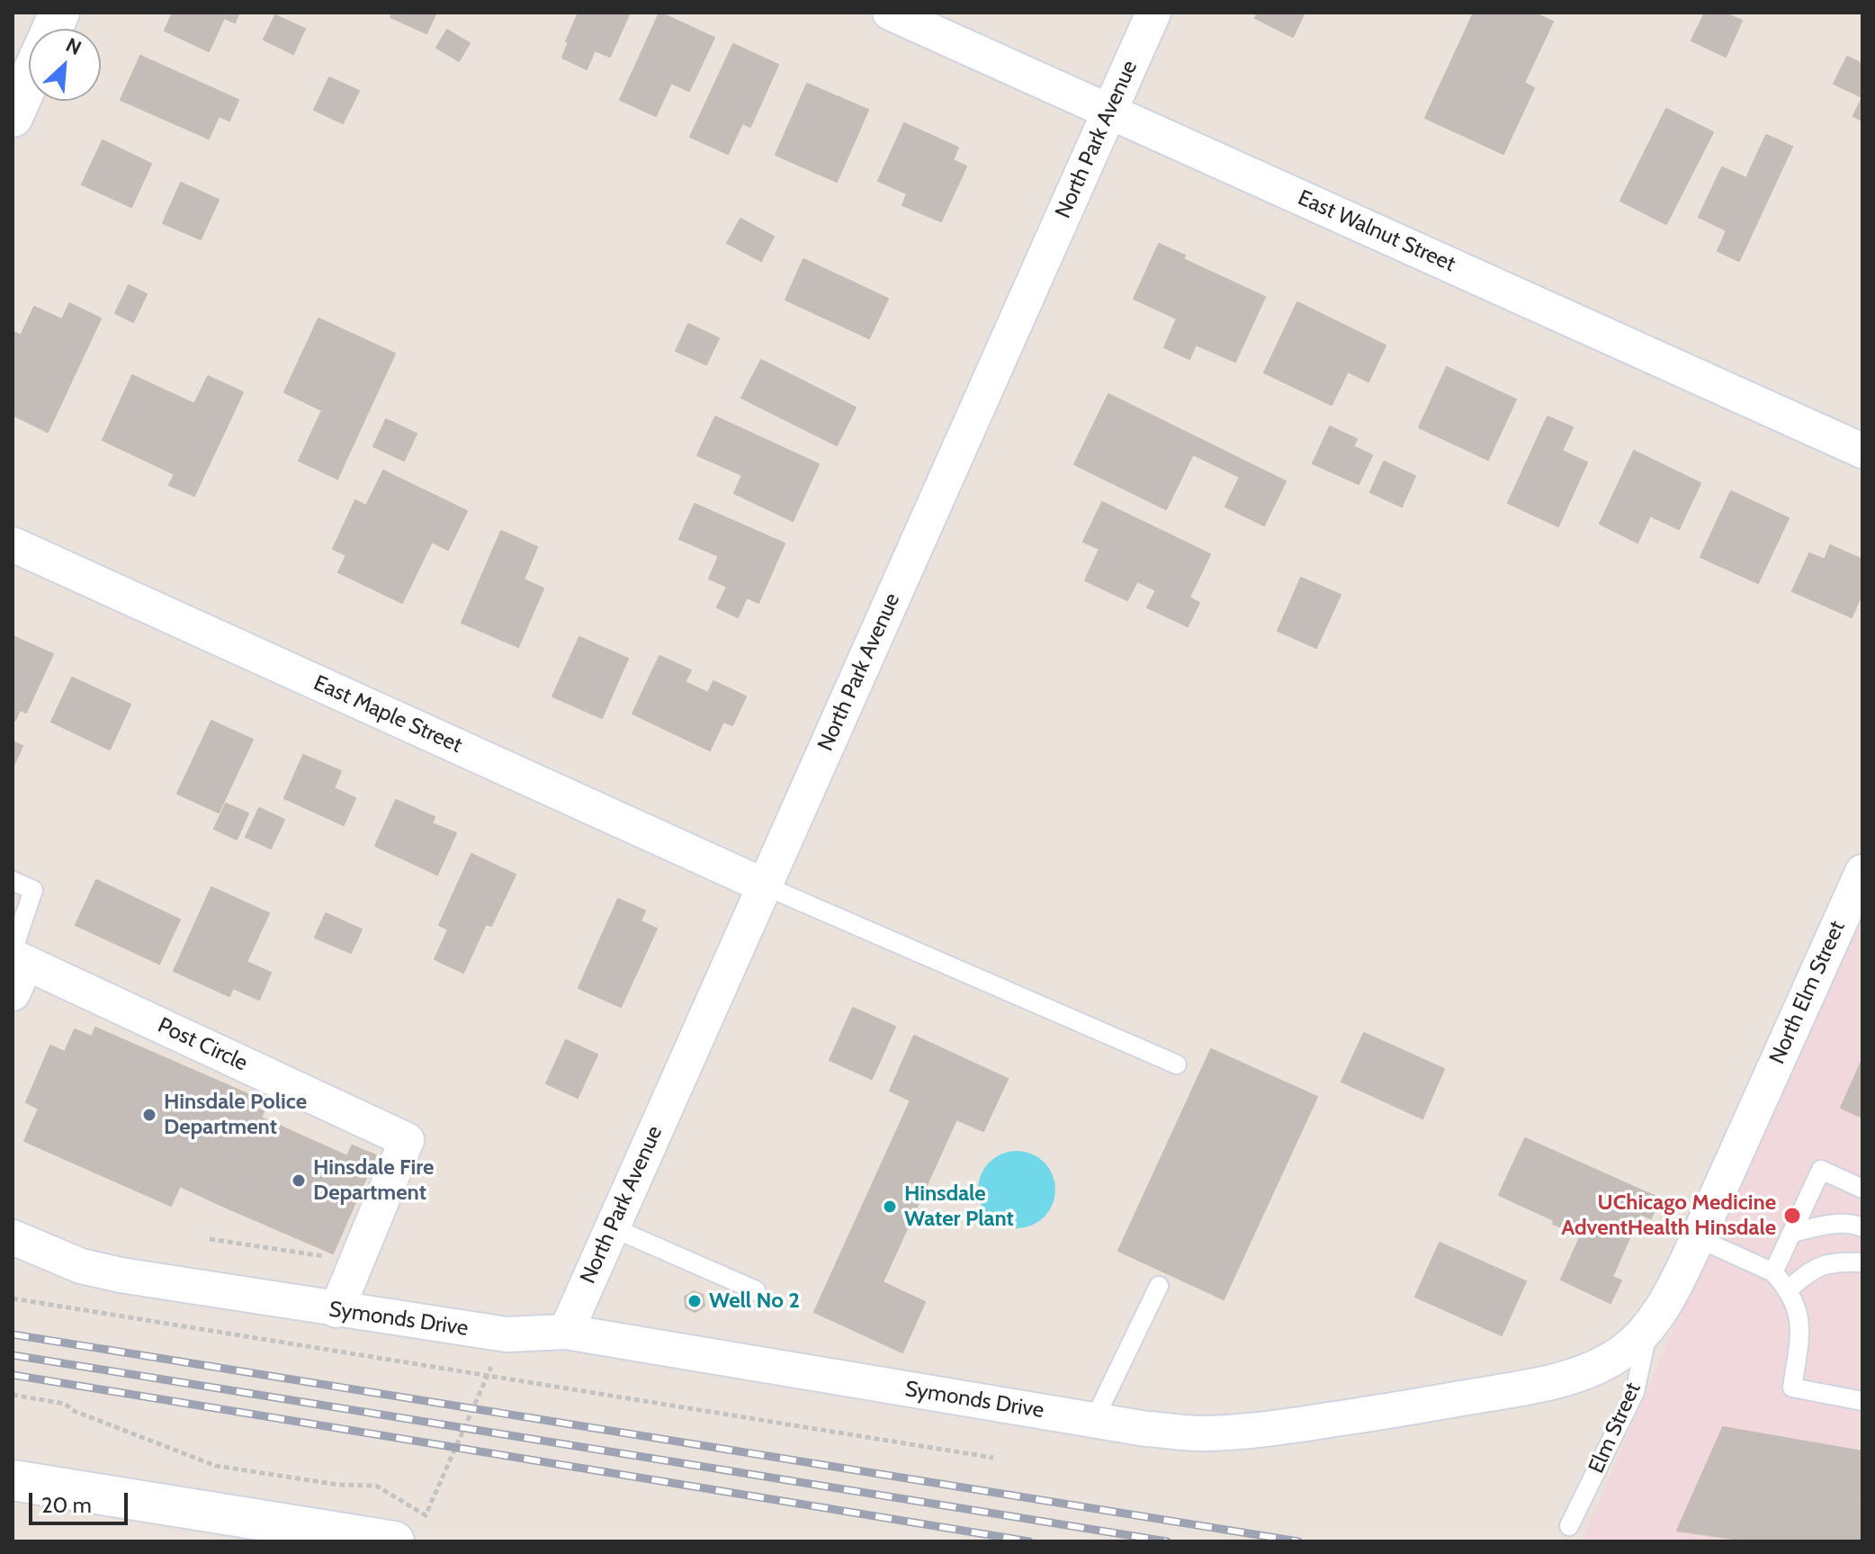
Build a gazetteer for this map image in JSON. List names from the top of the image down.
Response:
{
  "streets": {
    "street": [
      "North Park Avenue",
      "East Walnut Street",
      "East Maple Street",
      "North Elm Street",
      "Post Circle",
      "Symonds Drive"
    ],
    "lane": ["Elm Street"]
  },
  "crossings": [
    ["North Park Avenue", "East Walnut Street"],
    ["North Park Avenue", "East Maple Street"],
    ["North Park Avenue", "Symonds Drive"],
    ["North Elm Street", "Symonds Drive"],
    ["Post Circle", "Symonds Drive"],
    ["Symonds Drive", "Elm Street"]
  ],
  "places": [
    "Hinsdale Police Department",
    "Hinsdale Fire Department",
    "Hinsdale Water Plant",
    "UChicago Medicine AdventHealth Hinsdale",
    "Well No 2"
  ],
  "scale_bar": "20 m",
  "north": "top right"
}
